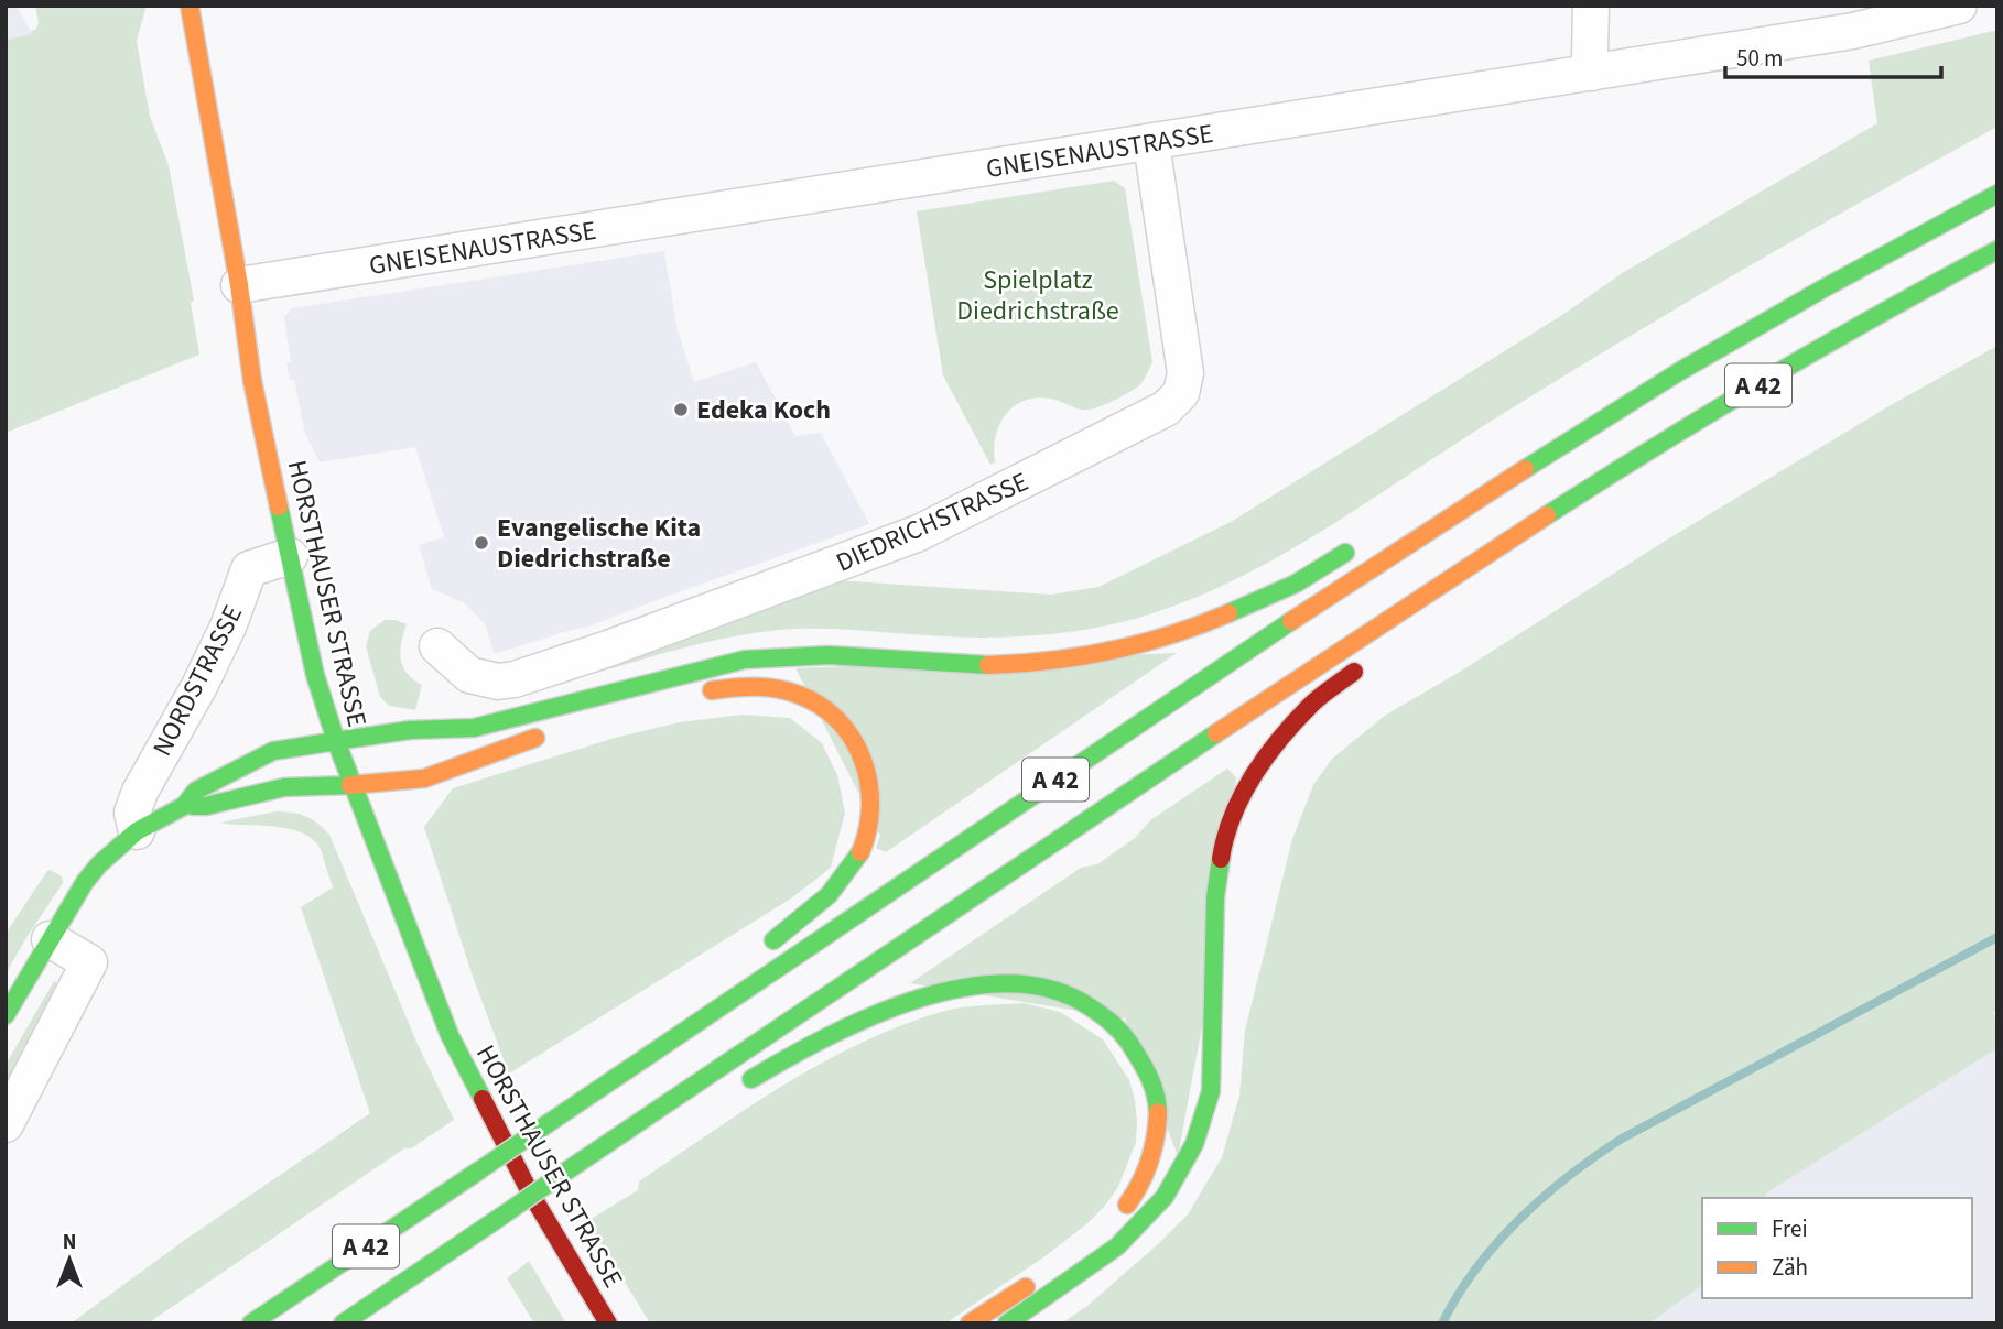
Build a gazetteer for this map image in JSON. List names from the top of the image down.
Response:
{
  "streets": {
    "main road": ["A 42", "HORSTHAUSER STRASSE", "NORDSTRASSE"],
    "street": ["GNEISENAUSTRASSE", "DIEDRICHSTRASSE"]
  },
  "crossings": [
    ["GNEISENAUSTRASSE", "DIEDRICHSTRASSE"],
    ["GNEISENAUSTRASSE", "HORSTHAUSER STRASSE"],
    ["HORSTHAUSER STRASSE", "NORDSTRASSE"]
  ],
  "parks": ["Spielplatz Diedrichstraße"],
  "places": ["Edeka Koch", "Evangelische Kita Diedrichstraße"],
  "legend": ["Frei", "Zäh"],
  "scale_bar": "50 m",
  "north": "top"
}
